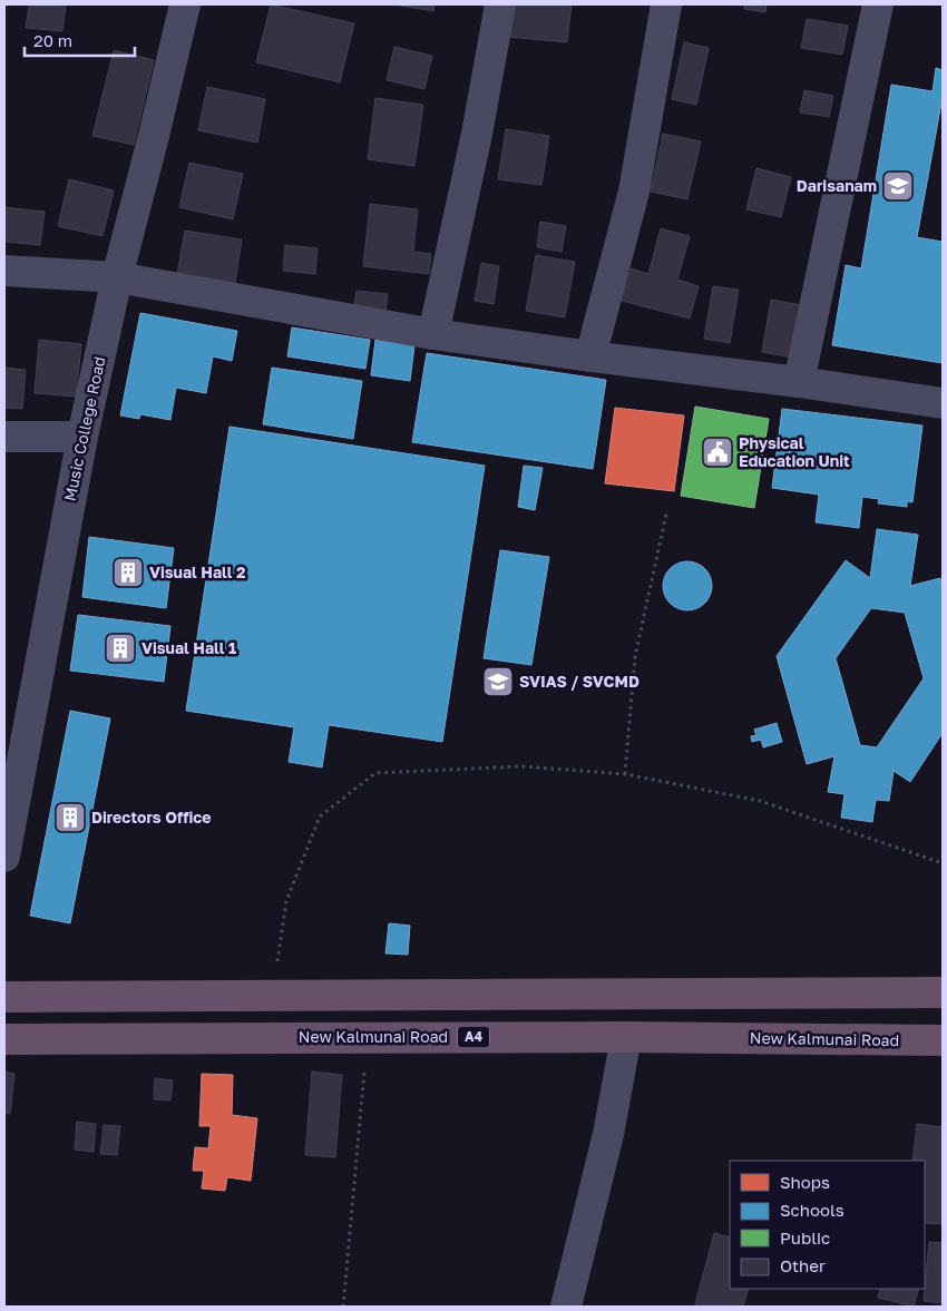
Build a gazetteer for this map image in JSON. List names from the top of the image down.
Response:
{
  "streets": {
    "highway": ["New Kalmunai Road", "A4"],
    "street": ["Music College Road"]
  },
  "places": {
    "school or university": ["Darisanam", "SVIAS / SVCMD"],
    "public building": ["Physical Education Unit"],
    "building": ["Visual Hall 2", "Visual Hall 1", "Directors Office"]
  },
  "legend": [
    "Shops",
    "Schools",
    "Public",
    "Other"
  ],
  "scale_bar": "20 m"
}
